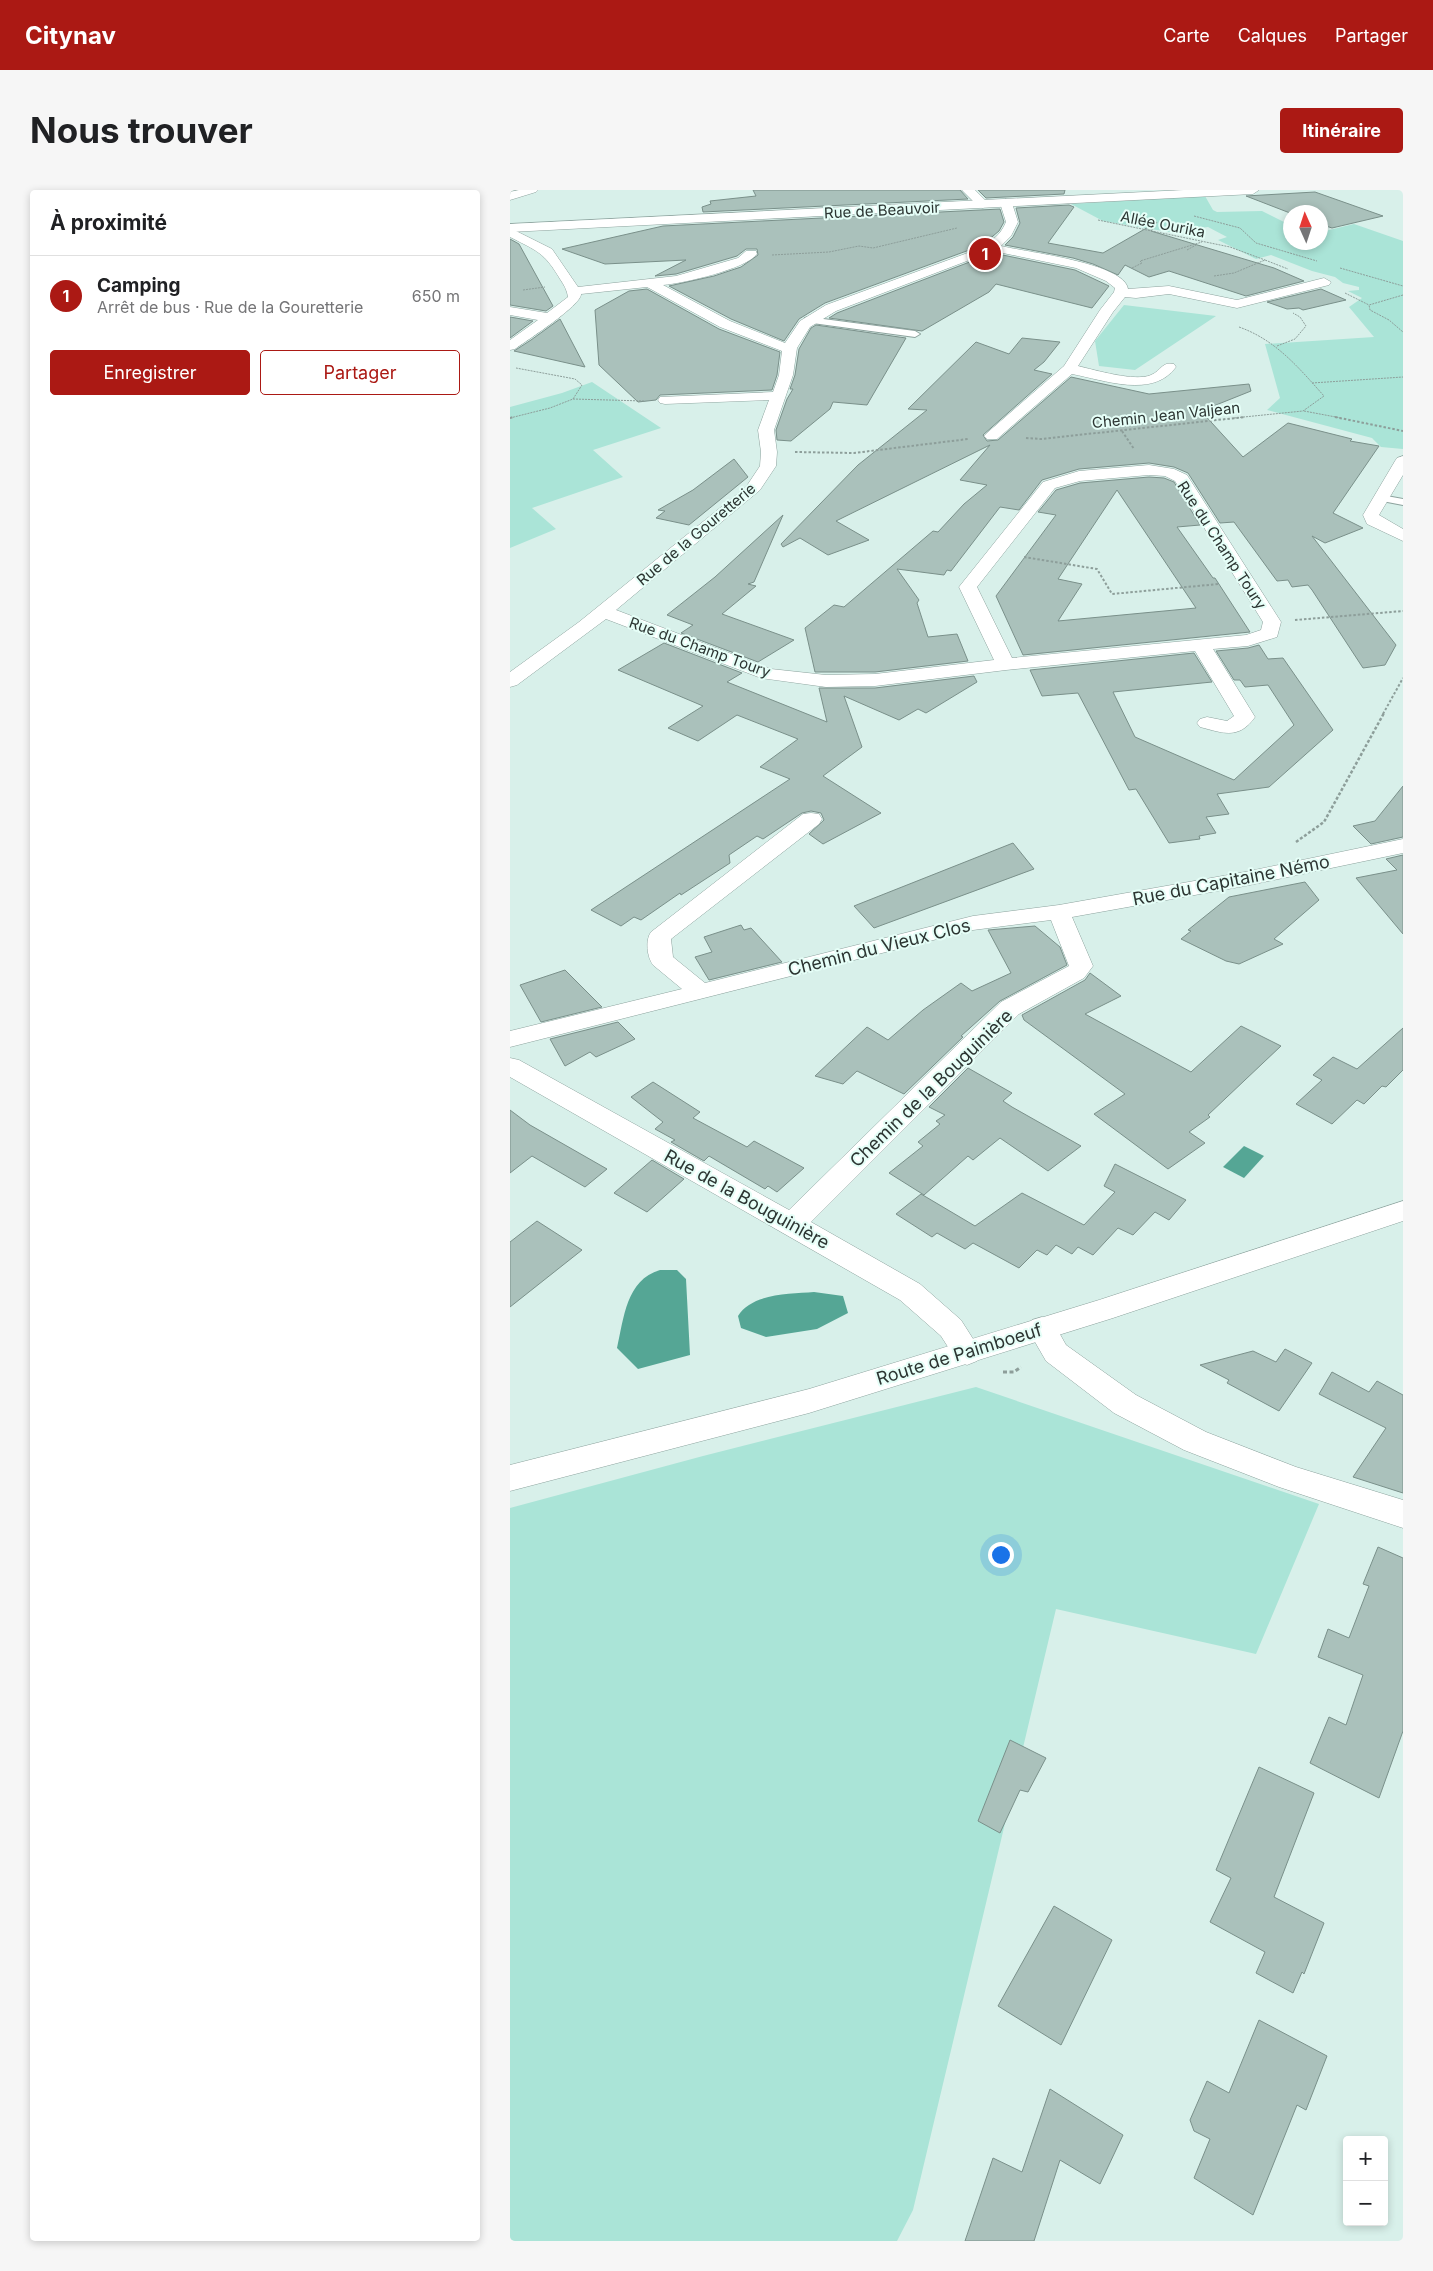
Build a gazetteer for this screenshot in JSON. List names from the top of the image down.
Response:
{
  "streets": {
    "street": [
      "Rue de Beauvoir",
      "Rue de la Gouretterie",
      "Rue du Champ Toury",
      "Rue du Capitaine Némo",
      "Chemin du Vieux Clos",
      "Chemin de la Bouguinière",
      "Rue de la Bouguinière",
      "Route de Paimboeuf"
    ],
    "path": ["Allée Ourika", "Chemin Jean Valjean"]
  },
  "crossings": [
    ["Rue de Beauvoir", "Allée Ourika"],
    ["Rue de Beauvoir", "Rue de la Gouretterie"],
    ["Chemin Jean Valjean", "Rue de la Gouretterie"],
    ["Rue de la Gouretterie", "Rue du Champ Toury"],
    ["Rue du Capitaine Némo", "Chemin du Vieux Clos"],
    ["Rue du Capitaine Némo", "Chemin de la Bouguinière"],
    ["Chemin du Vieux Clos", "Chemin de la Bouguinière"],
    ["Chemin de la Bouguinière", "Rue de la Bouguinière"],
    ["Rue de la Bouguinière", "Route de Paimboeuf"]
  ],
  "north": "top",
  "page": {
    "header": "Citynav",
    "nav": ["Carte", "Calques", "Partager"],
    "buttons": [
      "Itinéraire",
      ["Enregistrer", "Partager"]
    ],
    "title": "Nous trouver",
    "heading": "À proximité",
    "pins": "1",
    "list": [
      {
        "mark": "1",
        "name": "Camping",
        "note": "Arrêt de bus · Rue de la Gouretterie",
        "value": "650 m"
      }
    ],
    "map_buttons": ["+", "−"]
  }
}
